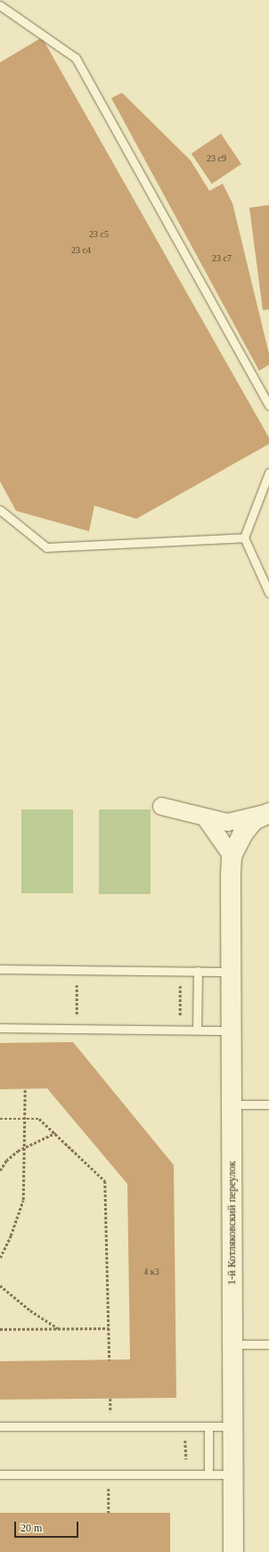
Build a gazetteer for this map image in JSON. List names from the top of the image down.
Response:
{
  "streets": {
    "street": ["1-й Котляковский переулок"]
  },
  "house_numbers": [
    "23 с9",
    "23 с5",
    "23 с4",
    "23 с7",
    "4 к3"
  ],
  "scale_bar": "20 m"
}
